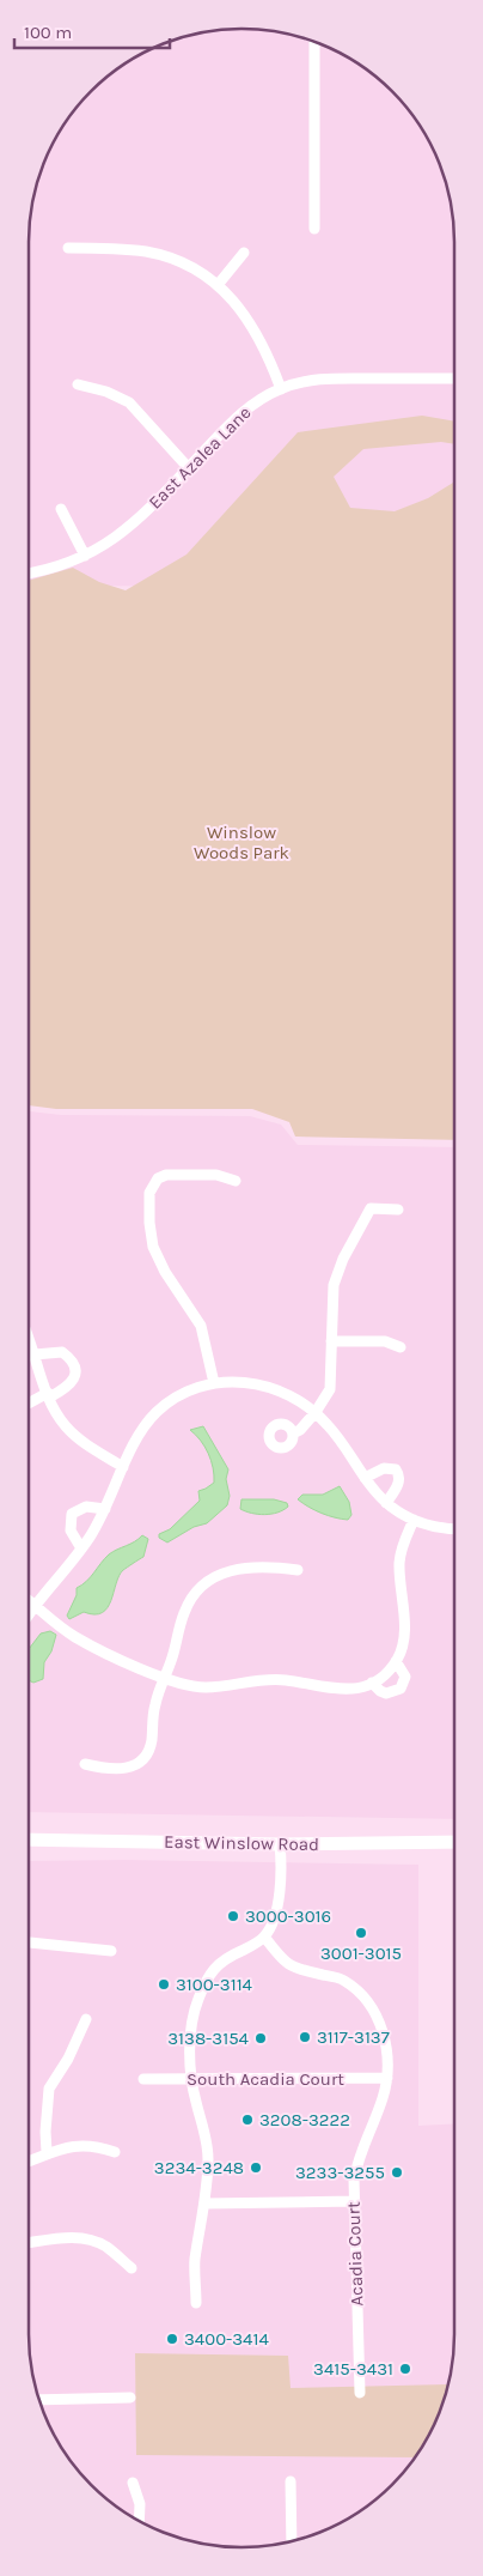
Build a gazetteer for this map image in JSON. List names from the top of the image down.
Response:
{
  "streets": {
    "main road": ["East Winslow Road"],
    "street": ["East Azalea Lane", "South Acadia Court", "Acadia Court"]
  },
  "crossings": [
    ["South Acadia Court", "Acadia Court"]
  ],
  "parks": ["Winslow Woods Park"],
  "places": [
    "3000-3016",
    "3001-3015",
    "3100-3114",
    "3117-3137",
    "3138-3154",
    "3208-3222",
    "3234-3248",
    "3233-3255",
    "3400-3414",
    "3415-3431"
  ],
  "scale_bar": "100 m"
}
